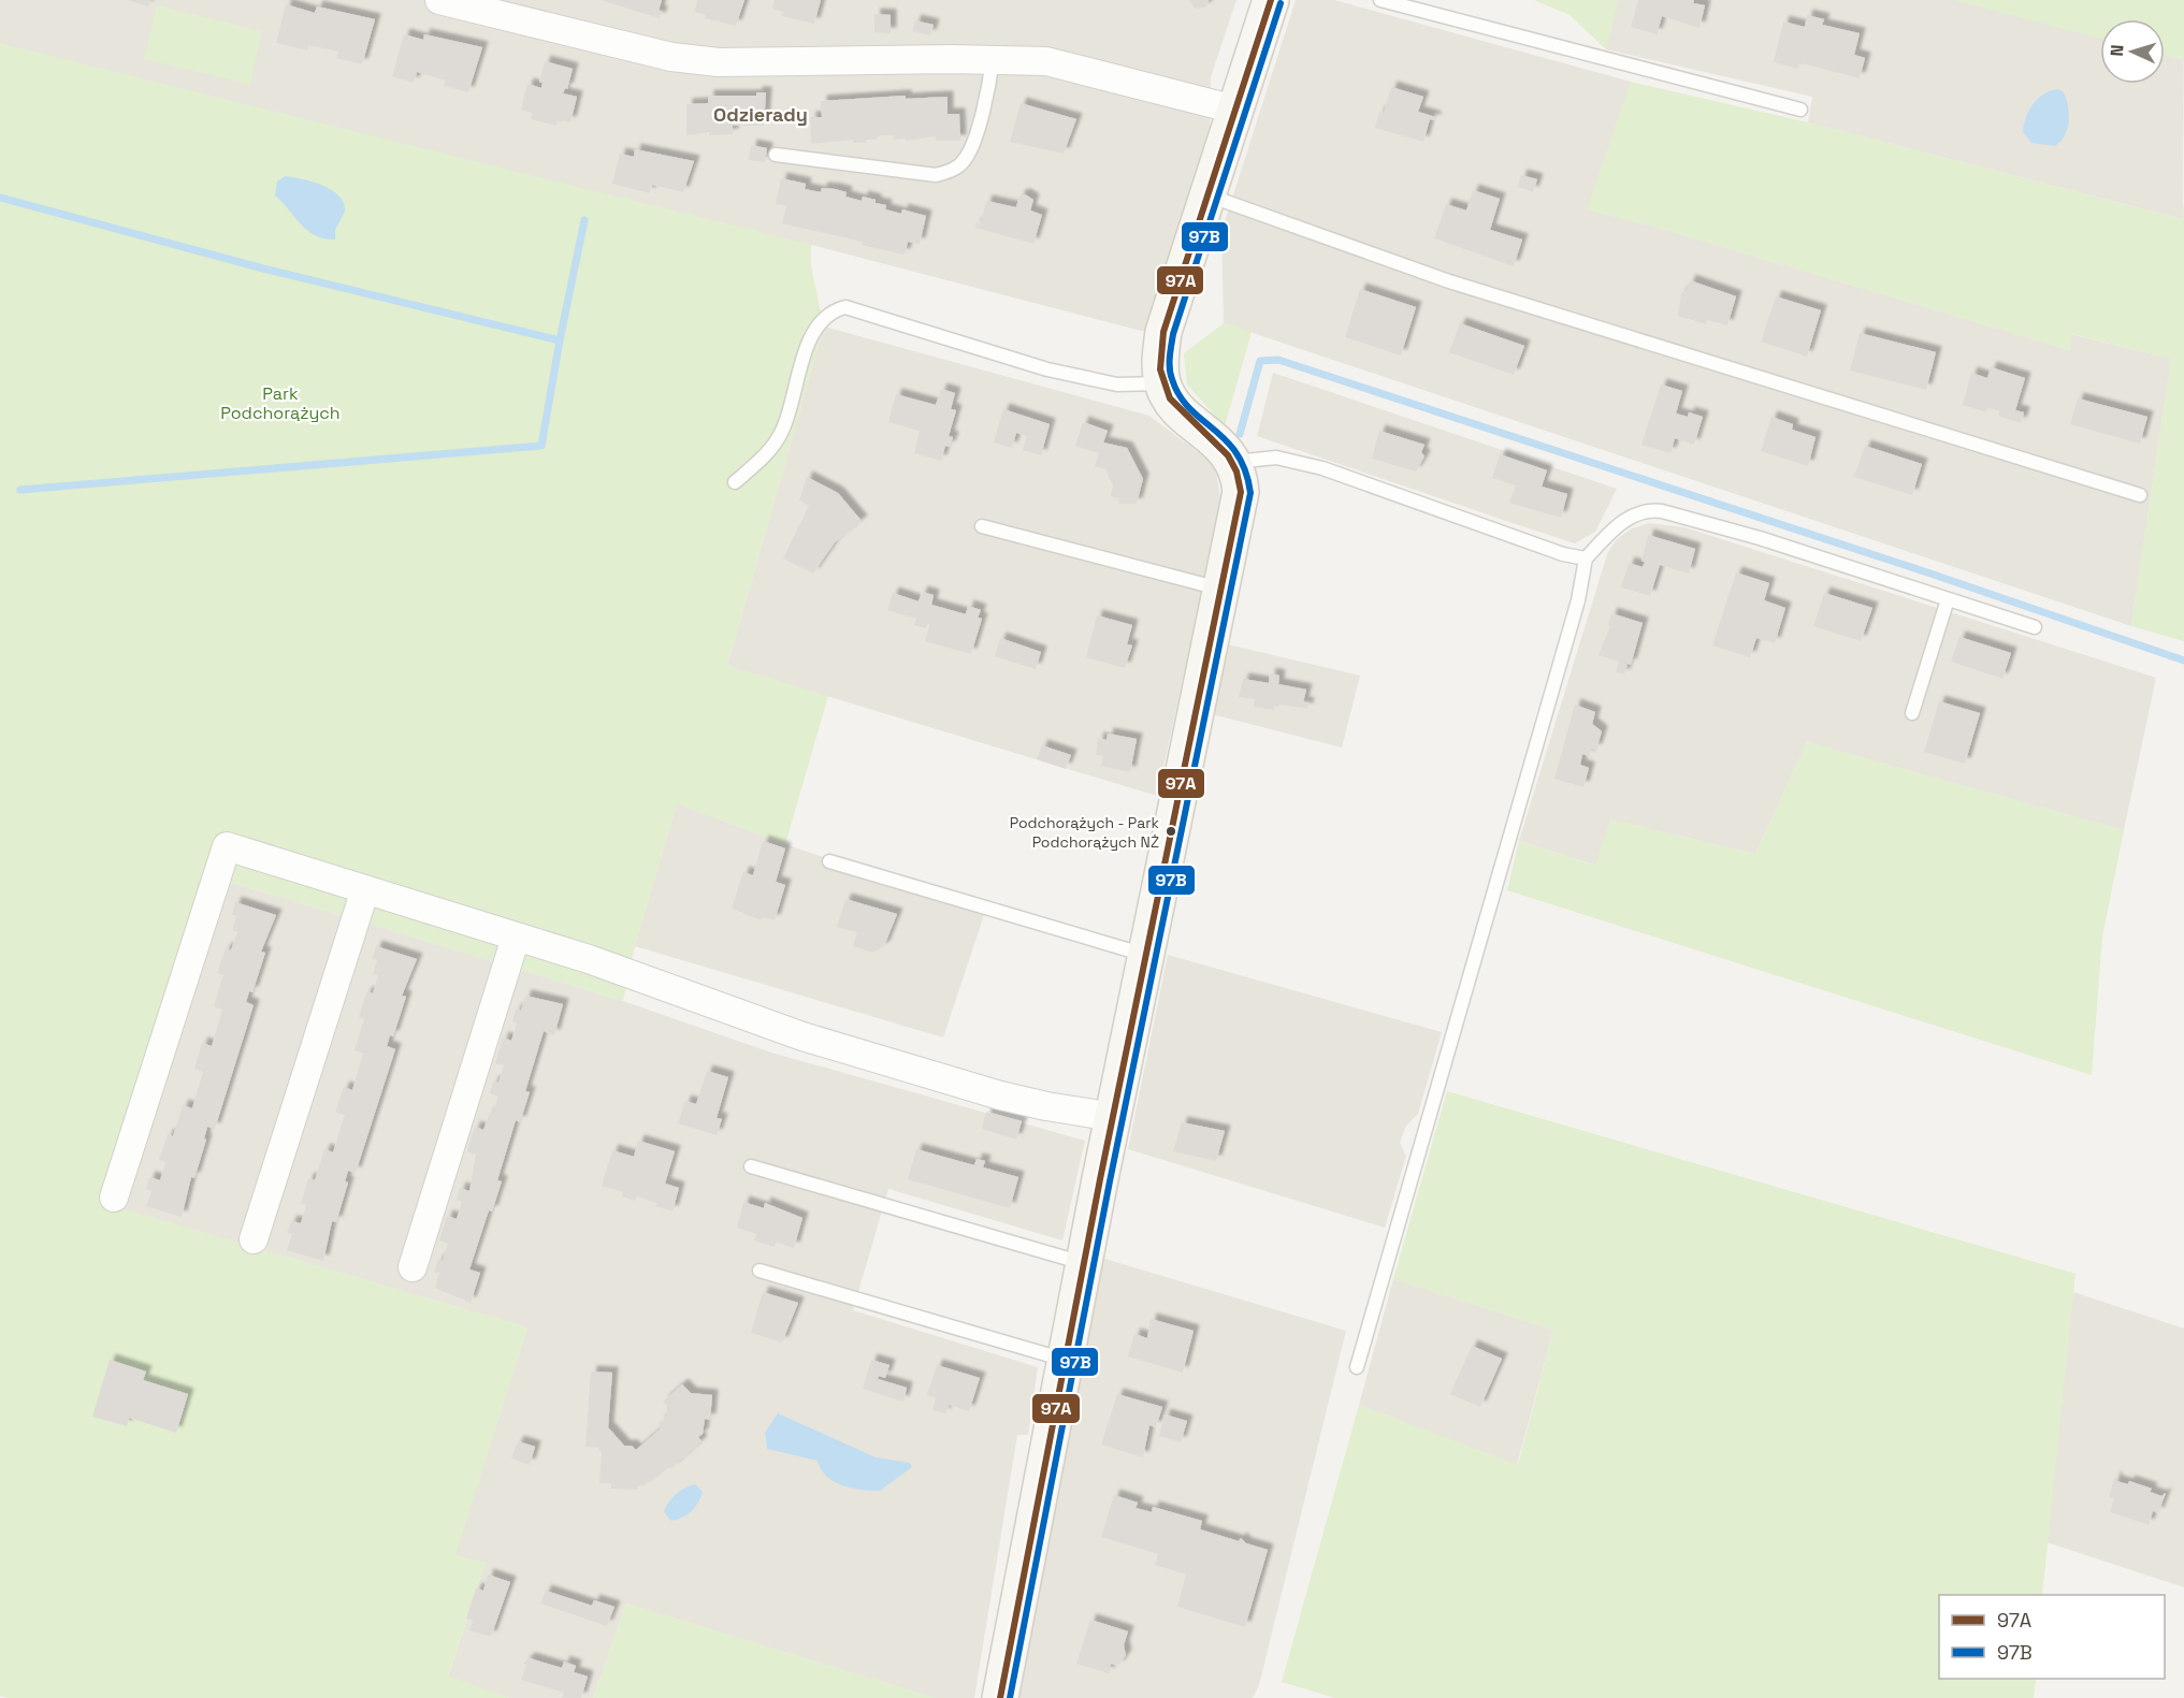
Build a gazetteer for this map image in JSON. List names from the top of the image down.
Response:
{
  "districts": ["Odzierady"],
  "parks": ["Park Podchorążych"],
  "places": ["Podchorążych - Park Podchorążych NŻ"],
  "lines": ["transit line 97A", "transit line 97B"],
  "legend": ["97A", "97B"],
  "north": "left"
}
